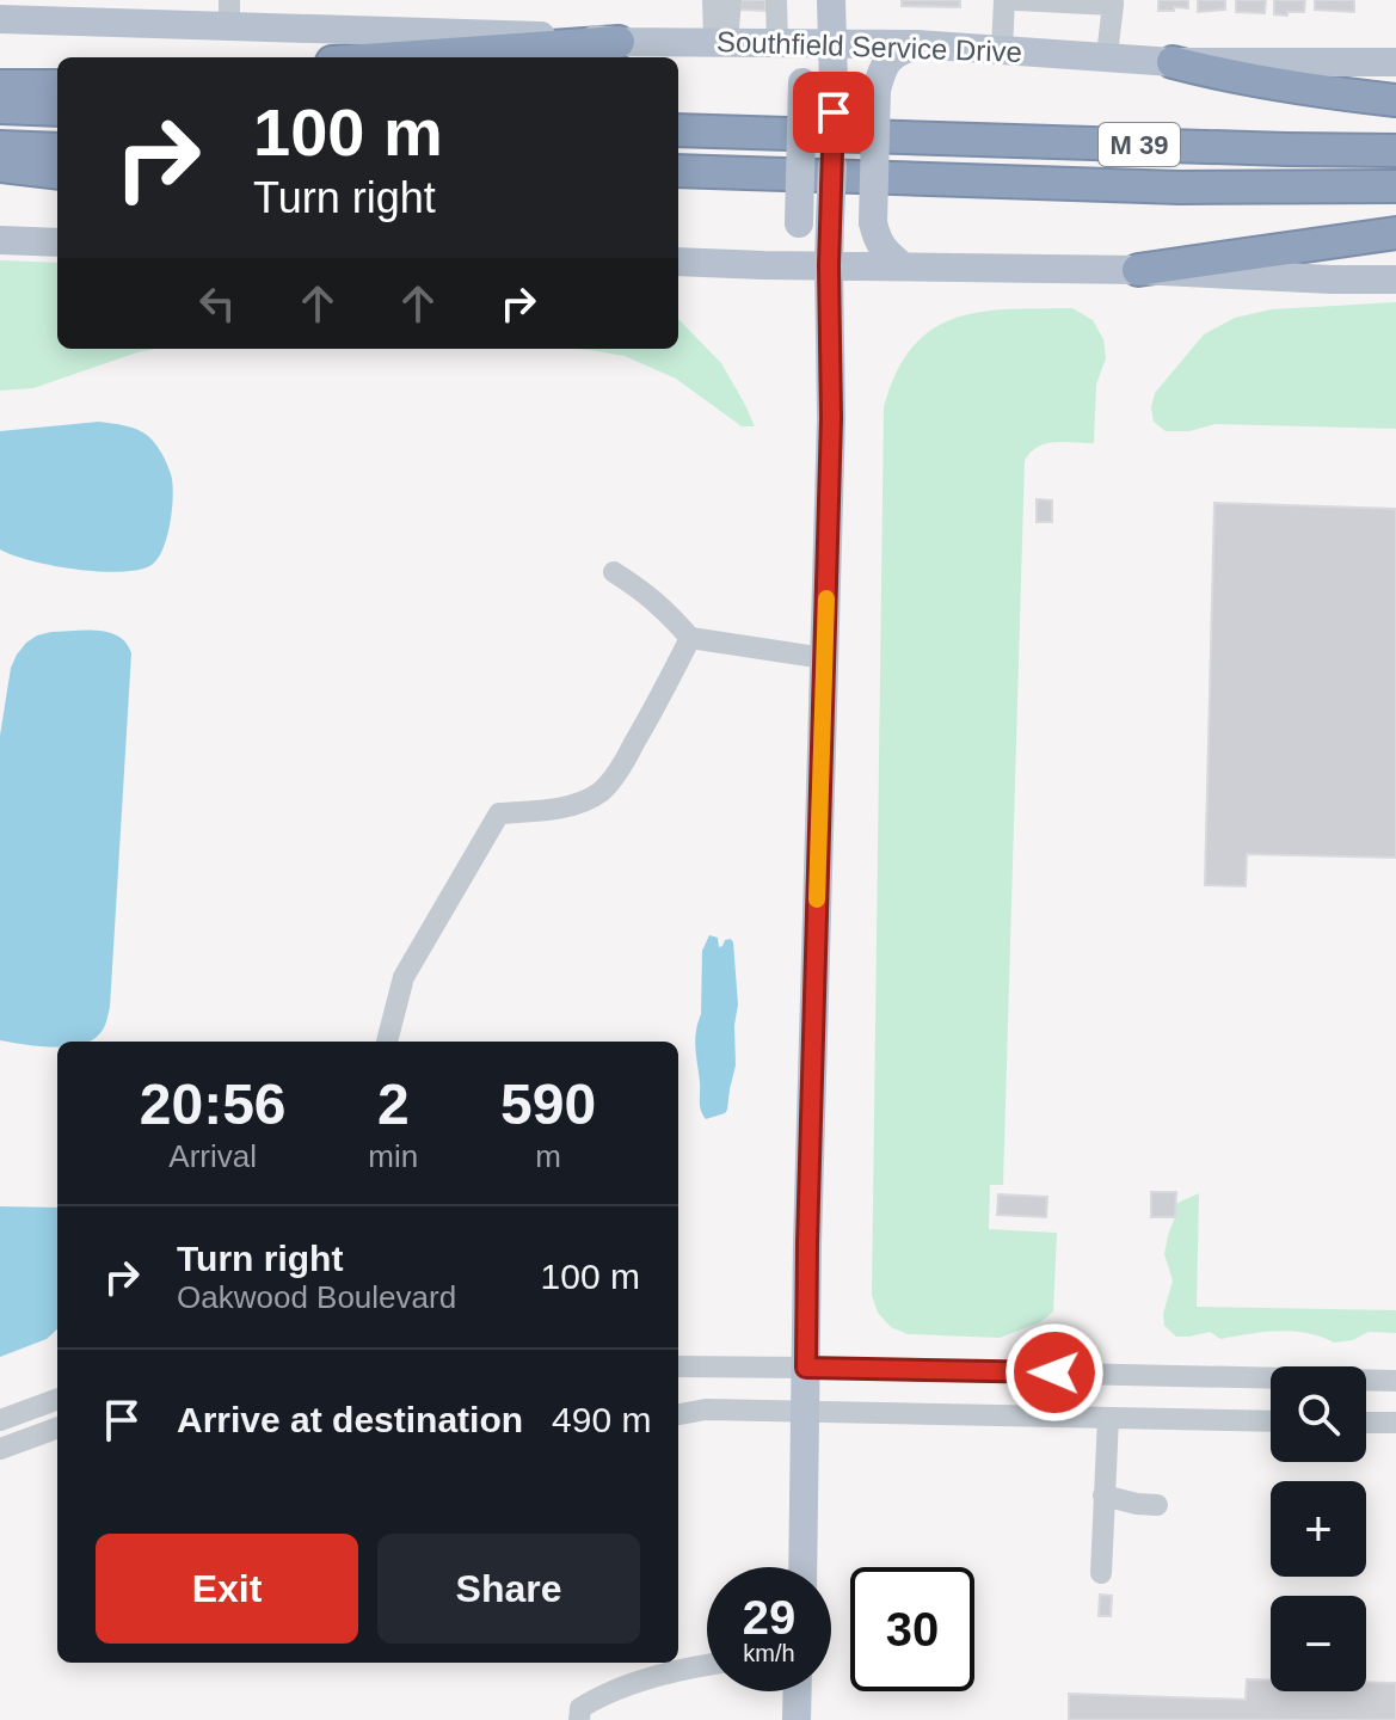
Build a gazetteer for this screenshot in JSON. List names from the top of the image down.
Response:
{
  "streets": {
    "highway": ["M 39"],
    "main road": ["Southfield Service Drive"]
  },
  "page": {
    "turn": ["100 m", "Turn right"],
    "eta": [
      "20:56",
      "Arrival",
      "2",
      "min",
      "590",
      "m"
    ],
    "list": [
      {
        "name": "Turn right",
        "note": "Oakwood Boulevard",
        "value": "100 m"
      },
      {
        "name": "Arrive at destination",
        "value": "490 m"
      }
    ],
    "map_buttons": ["+", "−"],
    "buttons": ["Exit", "Share"],
    "speed": "29 km/h",
    "limit": "30"
  }
}
